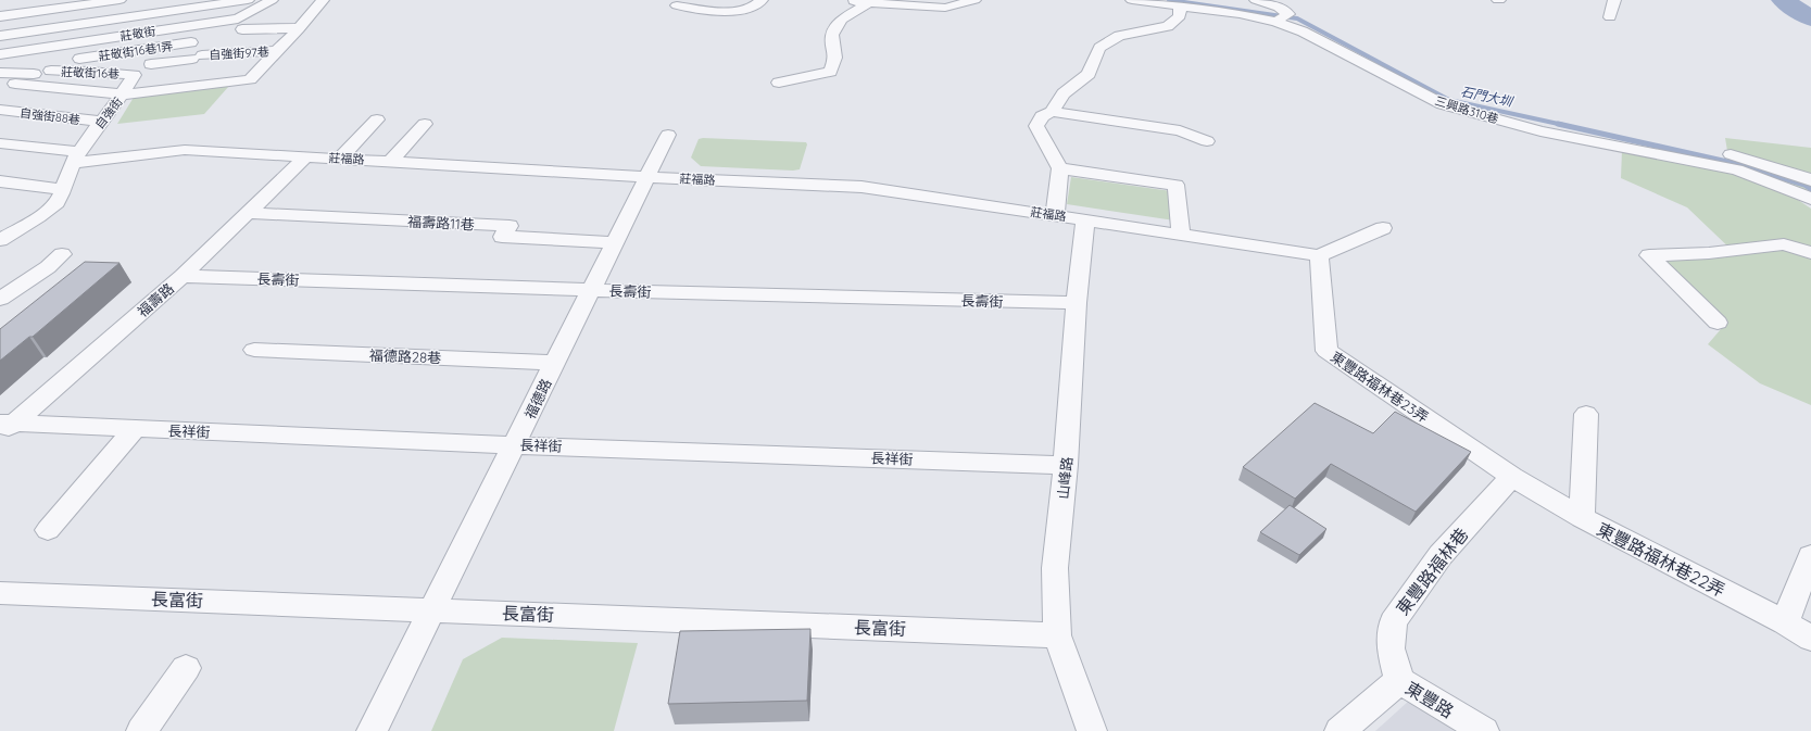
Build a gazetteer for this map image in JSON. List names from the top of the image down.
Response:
{
  "streets": {
    "street": [
      "莊敬街",
      "莊敬街16巷1弄",
      "自強街97巷",
      "莊敬街16巷",
      "三興路310巷",
      "自強街",
      "自強街88巷",
      "莊福路",
      "福壽路11巷",
      "長壽街",
      "福壽路",
      "福德路28巷",
      "東豐路福林巷23弄",
      "福德路",
      "長祥街",
      "山峰路",
      "東豐路福林巷22弄",
      "東豐路福林巷",
      "長富街",
      "東豐路"
    ]
  },
  "crossings": [
    ["莊敬街", "莊敬街16巷"],
    ["莊敬街16巷1弄", "莊敬街16巷"],
    ["自強街97巷", "莊敬街16巷"],
    ["莊敬街16巷", "自強街"],
    ["自強街", "自強街88巷"],
    ["自強街", "莊福路"],
    ["莊福路", "福壽路"],
    ["莊福路", "東豐路福林巷23弄"],
    ["莊福路", "福德路"],
    ["莊福路", "山峰路"],
    ["福壽路11巷", "福壽路"],
    ["福壽路11巷", "福德路"],
    ["長壽街", "福壽路"],
    ["長壽街", "福德路"],
    ["長壽街", "山峰路"],
    ["福壽路", "長祥街"],
    ["福德路28巷", "福德路"],
    ["東豐路福林巷23弄", "東豐路福林巷22弄"],
    ["東豐路福林巷23弄", "東豐路福林巷"],
    ["福德路", "長祥街"],
    ["福德路", "長富街"],
    ["長祥街", "山峰路"],
    ["山峰路", "長富街"],
    ["東豐路福林巷22弄", "東豐路福林巷"],
    ["東豐路福林巷", "東豐路"]
  ],
  "water": ["石門大圳"]
}
